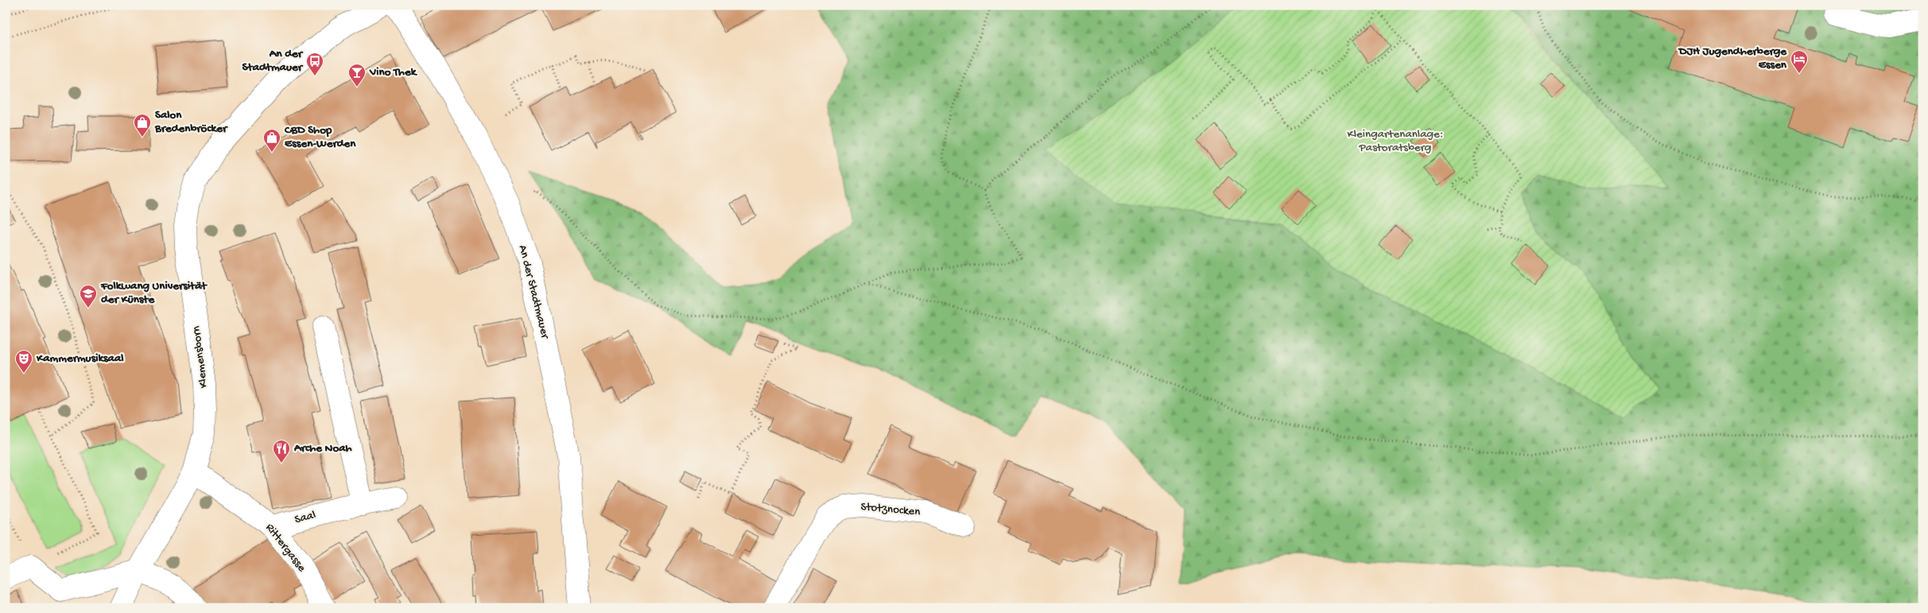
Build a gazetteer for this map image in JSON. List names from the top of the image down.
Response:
{
  "streets": {
    "street": [
      "An der Stadtmauer",
      "Klemensborn",
      "Stotznocken",
      "Saal",
      "Rittergasse"
    ]
  },
  "crossings": [
    ["Klemensborn", "Rittergasse"],
    ["Saal", "Rittergasse"]
  ],
  "parks": ["Kleingartenanlage: Pastoratsberg"],
  "places": {
    "hotel": ["DJH Jugendherberge Essen"],
    "bus stop": ["An der Stadtmauer"],
    "bar": ["Vino Thek"],
    "shop": ["Salon Bredenbröcker", "CBD Shop Essen-Werden"],
    "school or university": ["Folkwang Universität der Künste"],
    "theatre": ["Kammermusiksaal"],
    "restaurant": ["Arche Noah"]
  }
}
